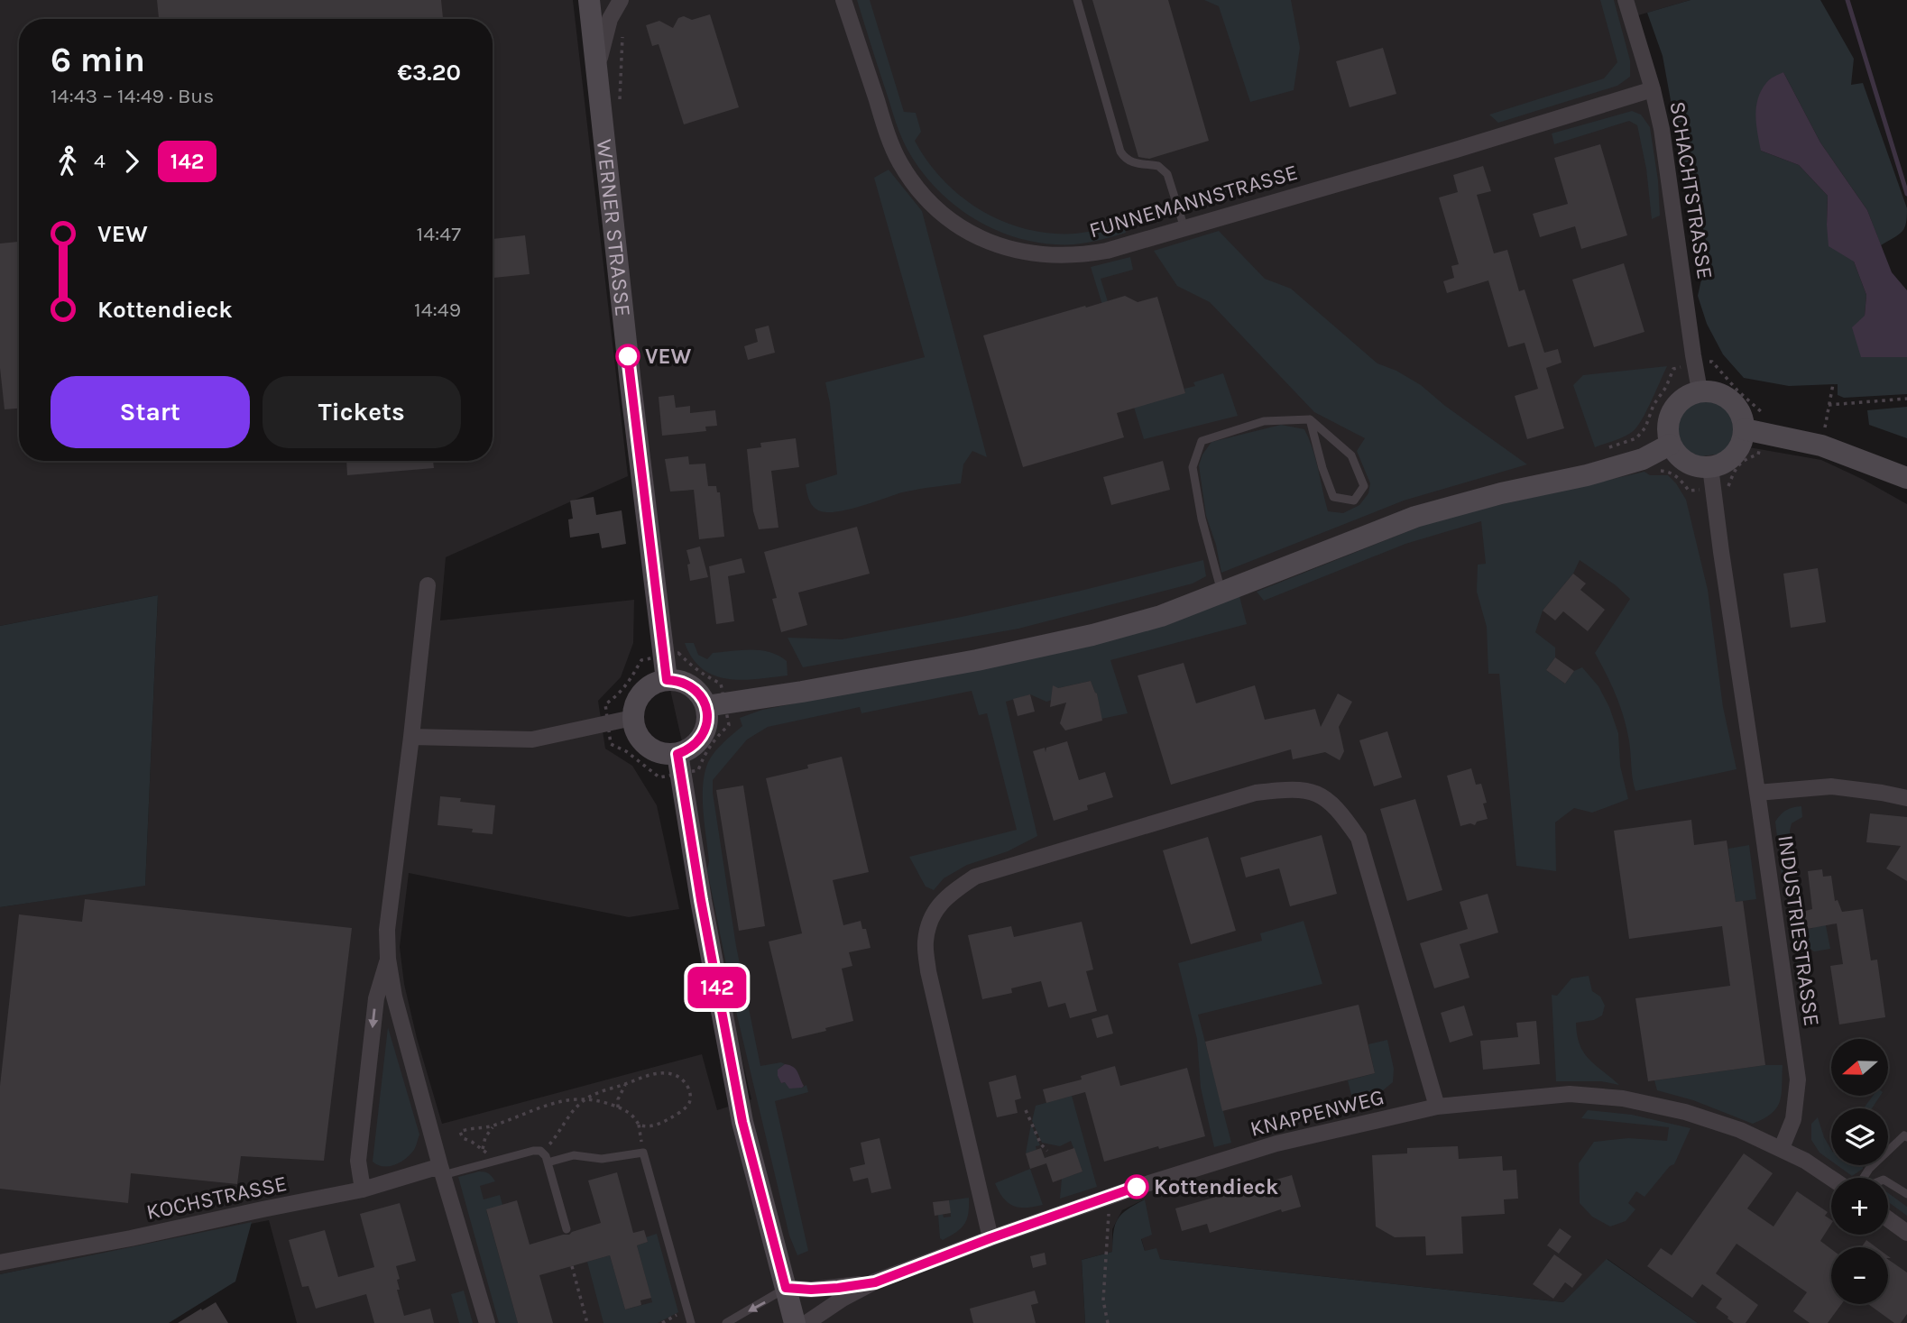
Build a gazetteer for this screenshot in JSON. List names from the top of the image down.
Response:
{
  "streets": {
    "main road": ["WERNER STRASSE"],
    "street": [
      "SCHACHTSTRASSE",
      "FUNNEMANNSTRASSE",
      "INDUSTRIESTRASSE",
      "KNAPPENWEG",
      "KOCHSTRASSE"
    ]
  },
  "crossings": [
    ["SCHACHTSTRASSE", "FUNNEMANNSTRASSE"],
    ["INDUSTRIESTRASSE", "KNAPPENWEG"]
  ],
  "places": ["VEW", "Kottendieck"],
  "lines": ["bus line 142"],
  "north": "left",
  "page": {
    "on_map": "142",
    "heading": ["6 min", "14:43 – 14:49 · Bus", "€3.20"],
    "legs": ["4", "142"],
    "list": [
      {
        "name": "VEW",
        "value": "14:47"
      },
      {
        "name": "Kottendieck",
        "value": "14:49"
      }
    ],
    "buttons": ["Start", "Tickets"],
    "map_buttons": ["+", "−"]
  }
}
